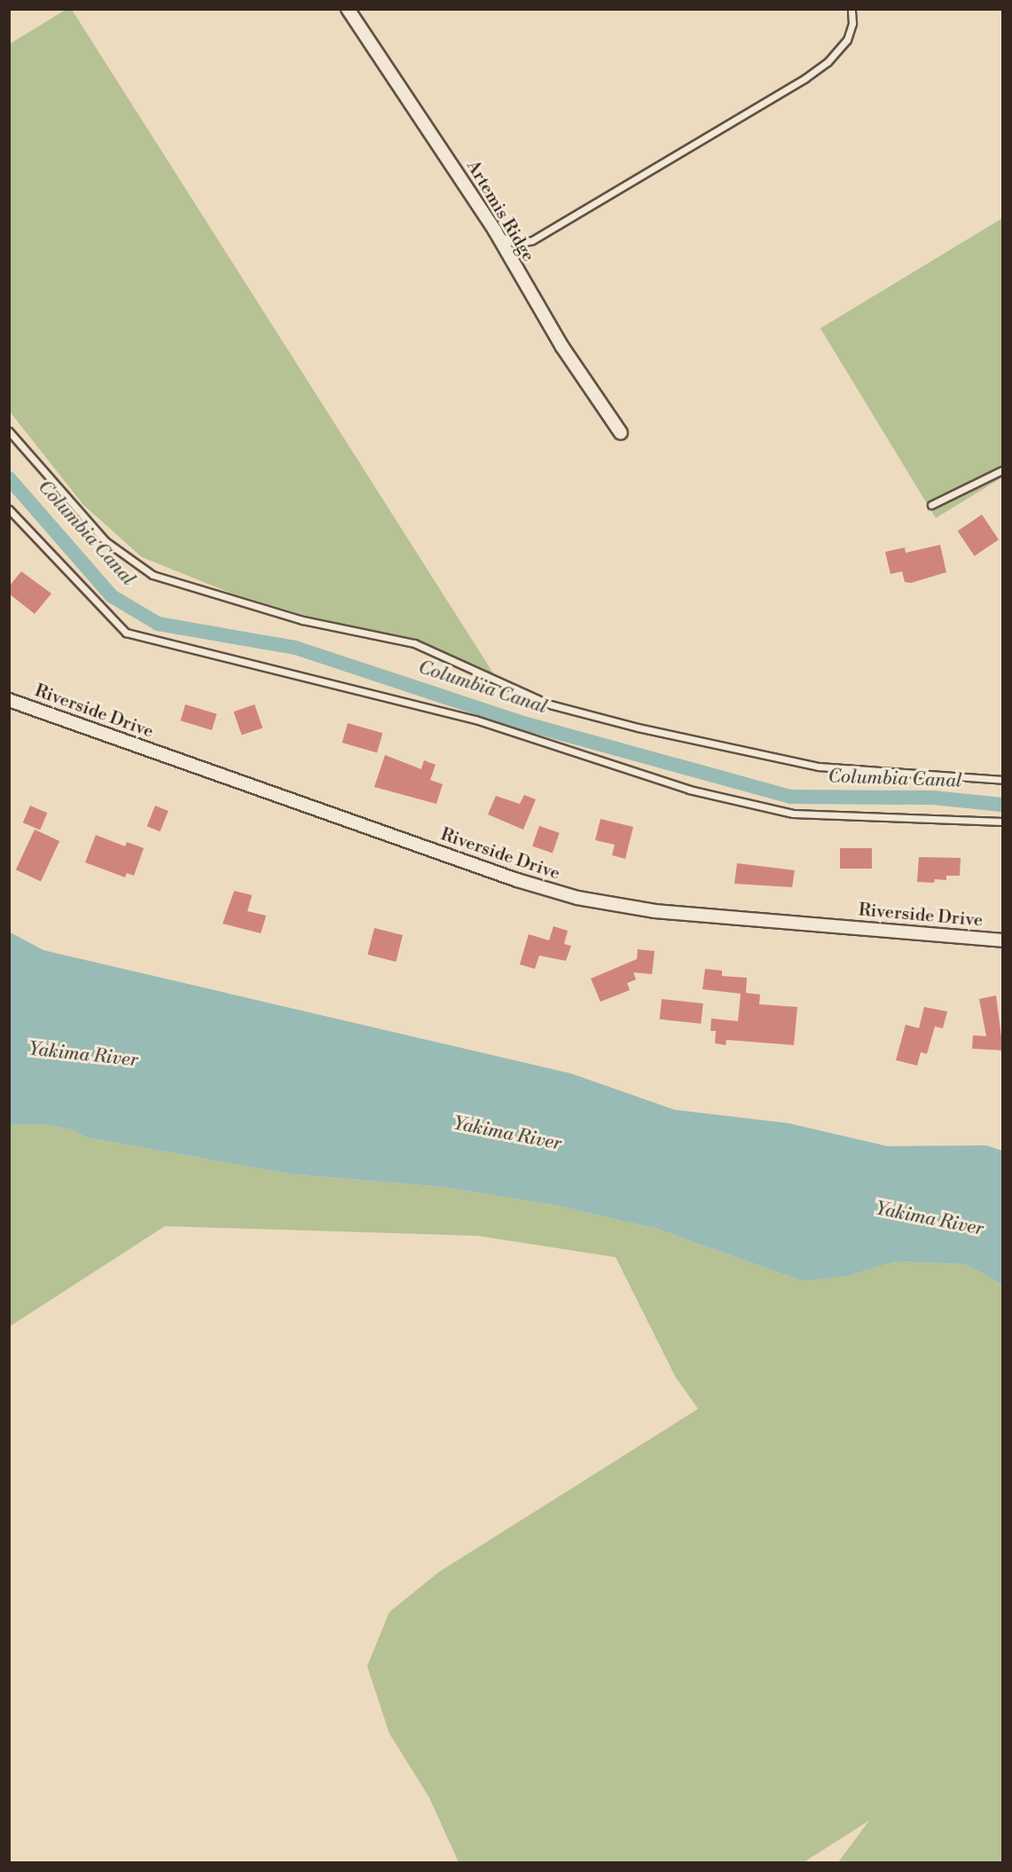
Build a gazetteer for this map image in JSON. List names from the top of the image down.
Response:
{
  "streets": {
    "street": ["Artemis Ridge", "Riverside Drive"]
  },
  "water": ["Columbia Canal", "Yakima River"]
}
